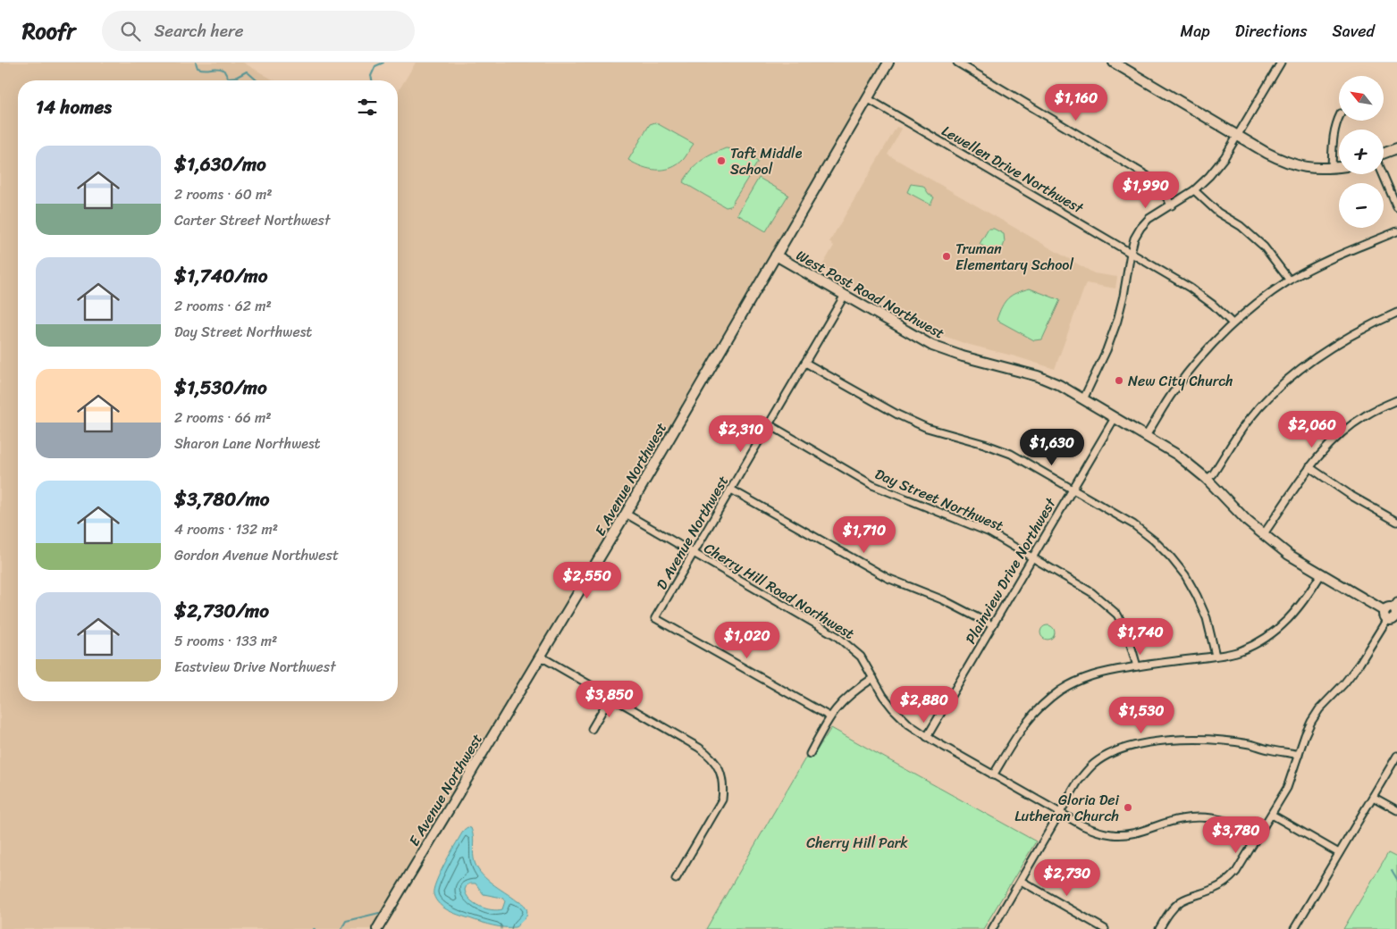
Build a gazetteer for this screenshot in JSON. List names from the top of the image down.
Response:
{
  "streets": {
    "street": [
      "Lewellen Drive Northwest",
      "West Post Road Northwest",
      "E Avenue Northwest",
      "Day Street Northwest",
      "D Avenue Northwest",
      "Plainview Drive Northwest",
      "Cherry Hill Road Northwest"
    ]
  },
  "crossings": [
    ["Lewellen Drive Northwest", "E Avenue Northwest"],
    ["West Post Road Northwest", "E Avenue Northwest"],
    ["West Post Road Northwest", "D Avenue Northwest"],
    ["West Post Road Northwest", "Plainview Drive Northwest"],
    ["E Avenue Northwest", "Cherry Hill Road Northwest"],
    ["Day Street Northwest", "D Avenue Northwest"],
    ["Day Street Northwest", "Plainview Drive Northwest"],
    ["D Avenue Northwest", "Cherry Hill Road Northwest"],
    ["Plainview Drive Northwest", "Cherry Hill Road Northwest"]
  ],
  "parks": ["Cherry Hill Park"],
  "places": [
    "Taft Middle School",
    "Truman Elementary School",
    "New City Church",
    "Gloria Dei Lutheran Church"
  ],
  "north": "top left",
  "page": {
    "header": "Roofr",
    "search": "Search here",
    "nav": ["Map", "Directions", "Saved"],
    "map_buttons": ["+", "−"],
    "heading": "14 homes",
    "price": [
      "$1,160",
      "$1,990",
      "$2,060",
      "$2,310",
      "$1,630",
      "$1,710",
      "$2,550",
      "$1,740",
      "$1,020",
      "$3,850",
      "$2,880",
      "$1,530",
      "$3,780",
      "$2,730"
    ],
    "list": [
      {
        "name": "$1,630/mo",
        "note": "2 rooms · 60 m² · Carter Street Northwest"
      },
      {
        "name": "$1,740/mo",
        "note": "2 rooms · 62 m² · Day Street Northwest"
      },
      {
        "name": "$1,530/mo",
        "note": "2 rooms · 66 m² · Sharon Lane Northwest"
      },
      {
        "name": "$3,780/mo",
        "note": "4 rooms · 132 m² · Gordon Avenue Northwest"
      },
      {
        "name": "$2,730/mo",
        "note": "5 rooms · 133 m² · Eastview Drive Northwest"
      }
    ]
  }
}
